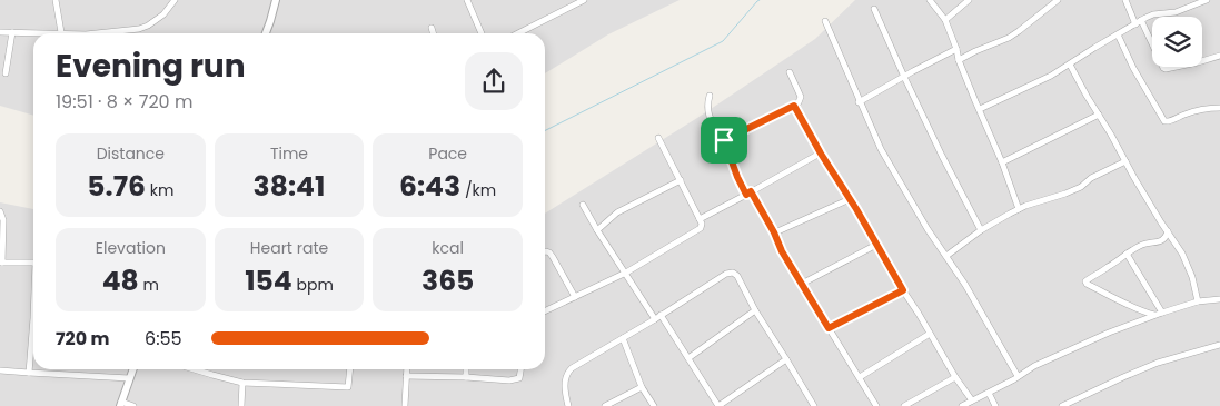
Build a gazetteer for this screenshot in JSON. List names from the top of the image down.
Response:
{
  "page": {
    "heading": ["Evening run", "19:51 · 8 × 720 m"],
    "stats": [
      ["Distance", "5.76 km"],
      ["Time", "38:41"],
      ["Pace", "6:43 /km"],
      ["Elevation", "48 m"],
      ["Heart rate", "154 bpm"],
      ["kcal", "365"]
    ],
    "list": [
      {
        "name": "720 m",
        "note": "6:55"
      }
    ]
  }
}
